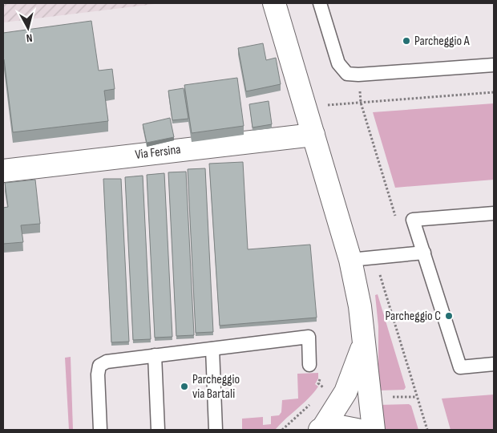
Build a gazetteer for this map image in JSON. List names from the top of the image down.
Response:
{
  "streets": {
    "street": ["Via Fersina"]
  },
  "places": ["Parcheggio A", "Parcheggio C", "Parcheggio via Bartali"],
  "north": "bottom"
}
